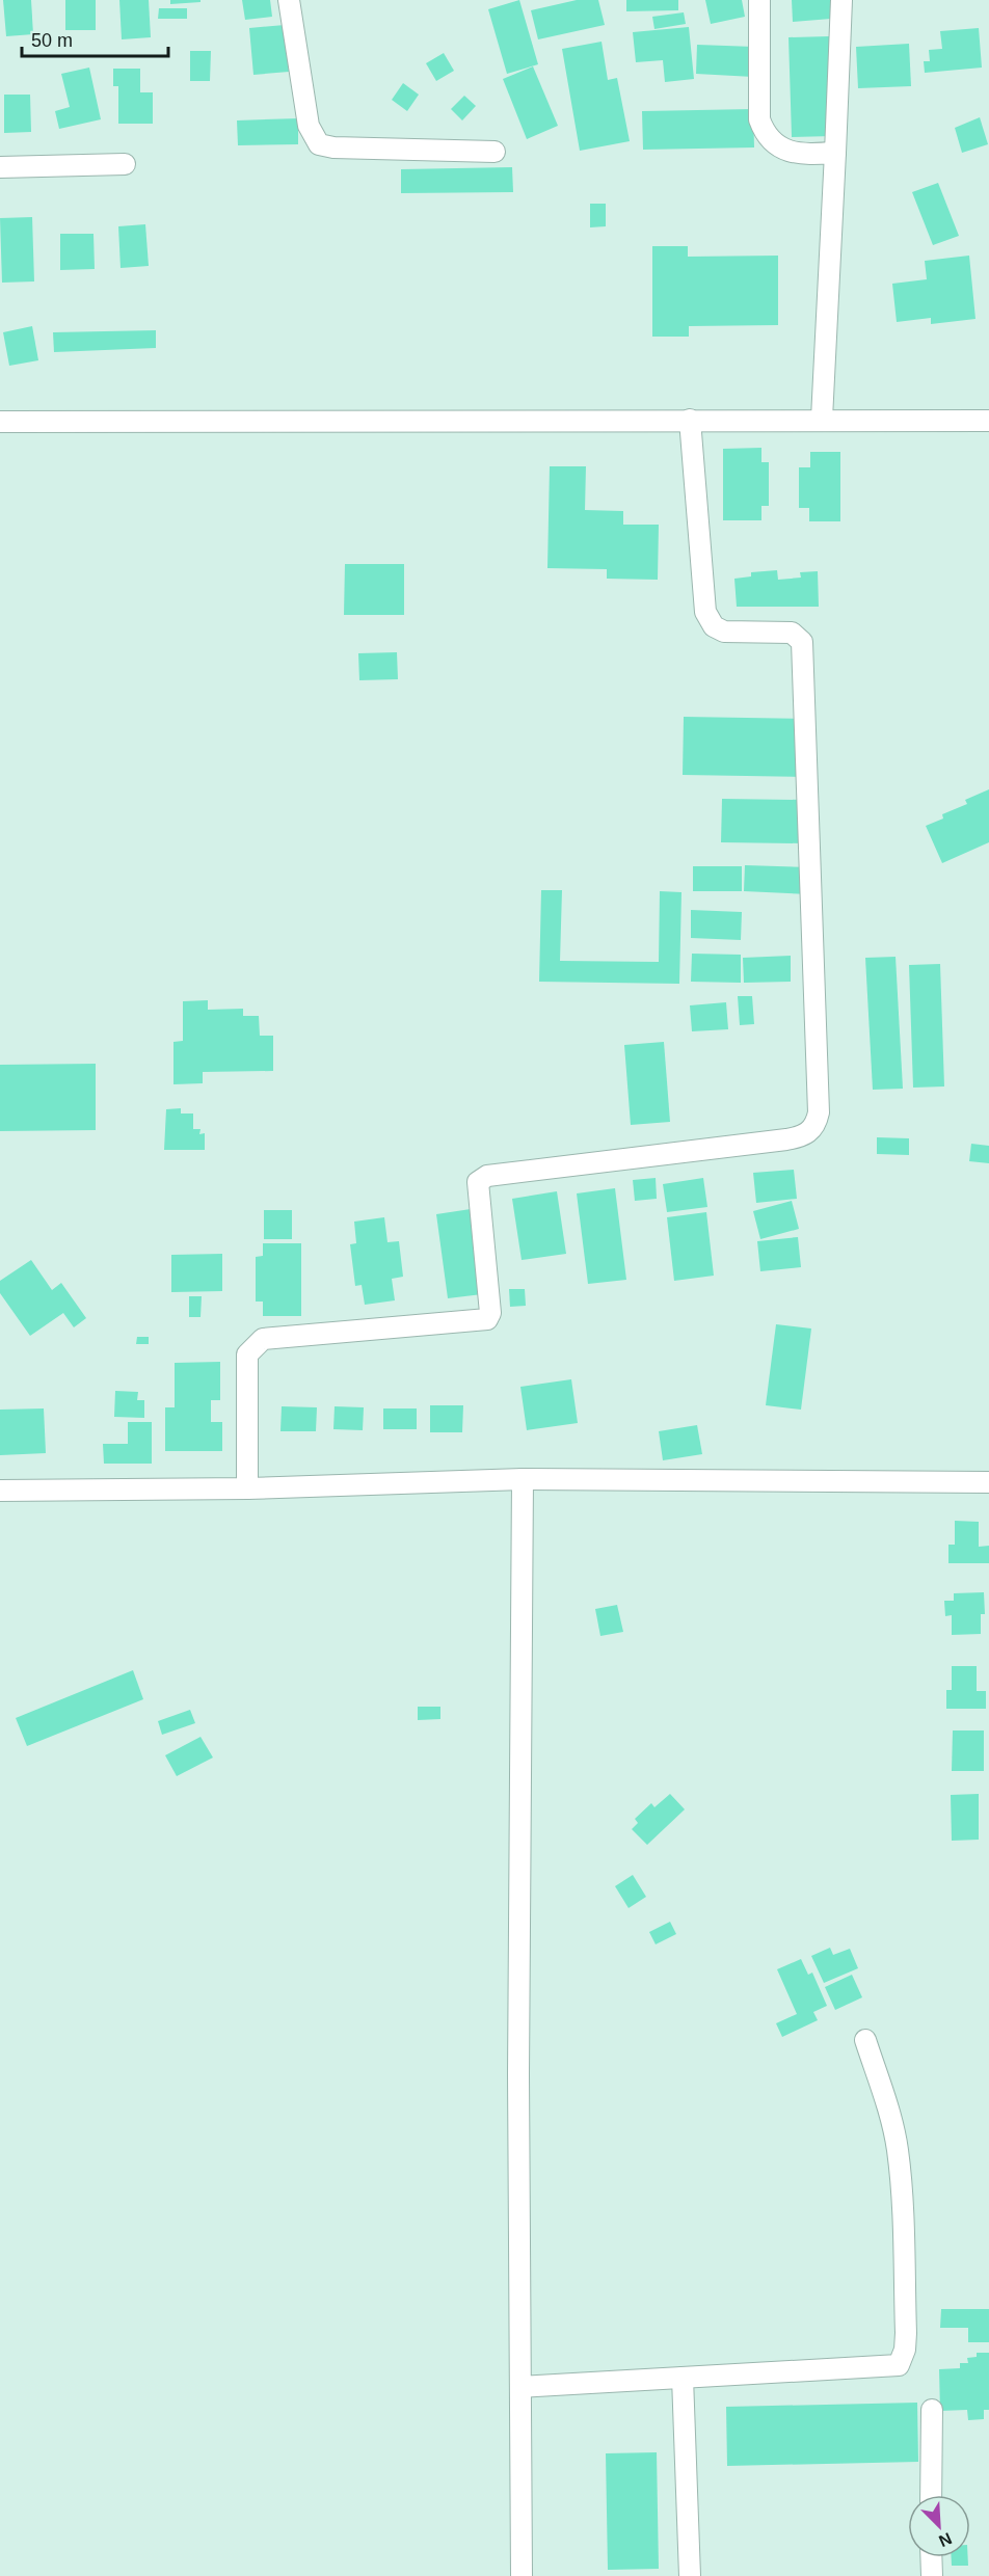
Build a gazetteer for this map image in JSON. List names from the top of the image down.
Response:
{
  "scale_bar": "50 m",
  "north": "bottom right"
}
